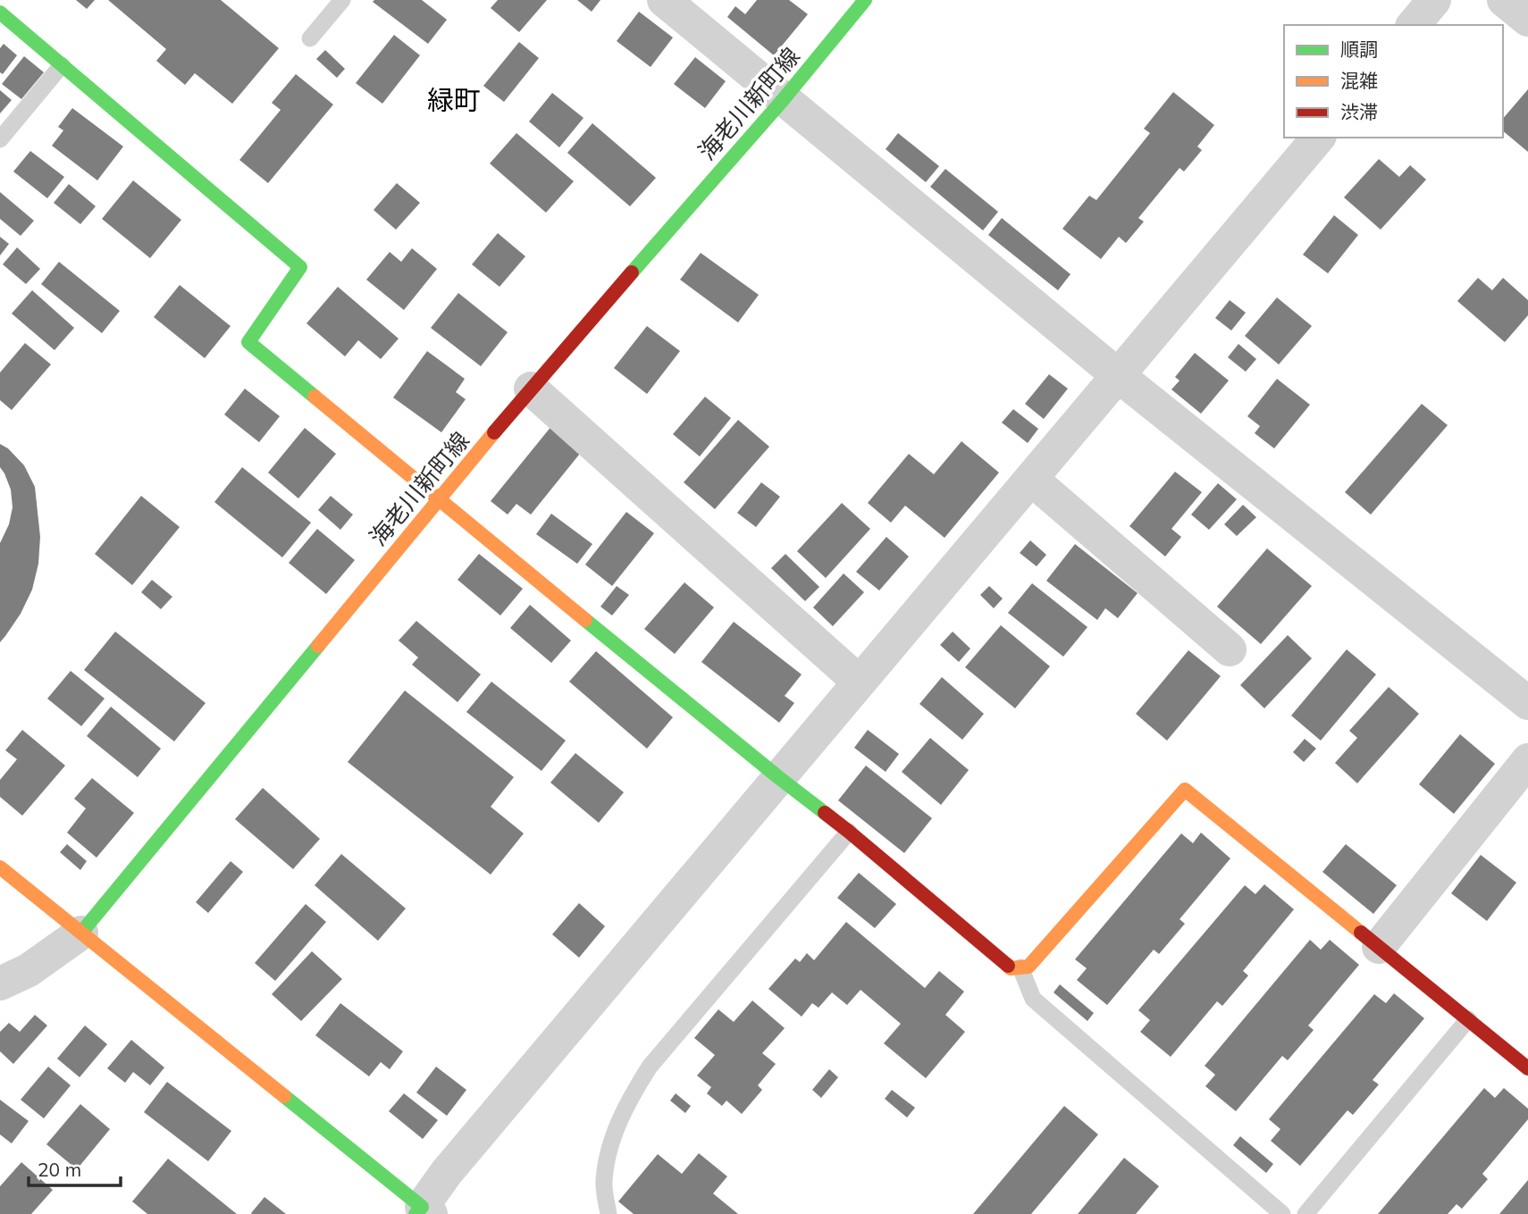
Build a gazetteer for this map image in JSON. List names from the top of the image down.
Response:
{
  "streets": {
    "street": ["海老川新町線"]
  },
  "districts": ["緑町"],
  "legend": ["順調", "混雑", "渋滞"],
  "scale_bar": "20 m"
}
